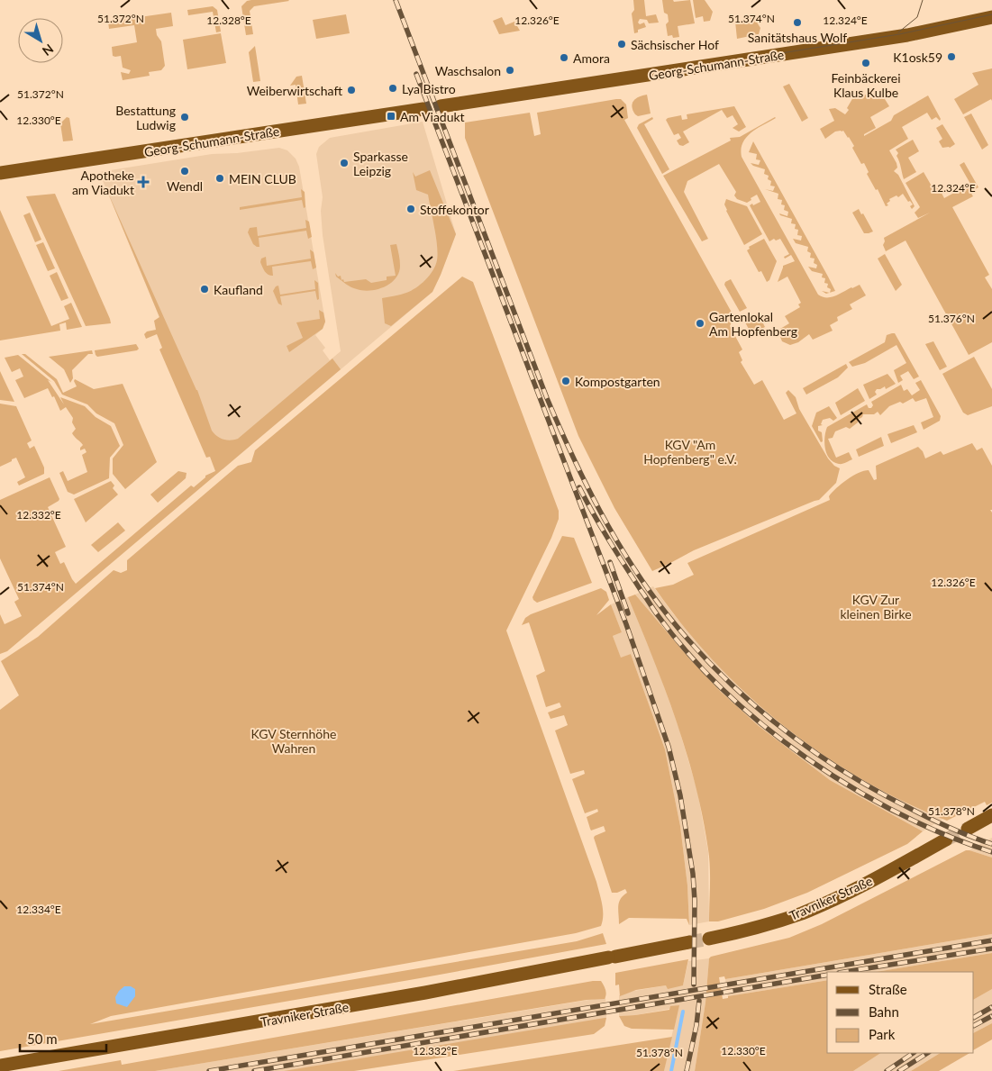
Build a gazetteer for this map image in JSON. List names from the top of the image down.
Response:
{
  "streets": {
    "main road": ["Georg-Schumann-Straße", "Travniker Straße"]
  },
  "parks": ["KGV \"Am Hopfenberg\" e.V.", "KGV Zur kleinen Birke", "KGV Sternhöhe Wahren"],
  "places": {
    "other": [
      "Sanitätshaus Wolf",
      "Sächsischer Hof",
      "K1osk59",
      "Amora",
      "Feinbäckerei Klaus Kulbe",
      "Waschsalon",
      "Lya Bistro",
      "Weiberwirtschaft",
      "Bestattung Ludwig",
      "Sparkasse Leipzig",
      "Wendl",
      "MEIN CLUB",
      "Stoffekontor",
      "Kaufland",
      "Gartenlokal Am Hopfenberg",
      "Kompostgarten"
    ],
    "transit": ["Am Viadukt"],
    "health": ["Apotheke am Viadukt"]
  },
  "legend": ["Straße", "Bahn", "Park"],
  "scale_bar": "50 m",
  "north": "bottom right",
  "coordinates": [
    "51.372°N",
    "51.374°N",
    "12.328°E",
    "12.326°E",
    "12.324°E",
    "12.330°E",
    "51.376°N",
    "12.332°E",
    "51.378°N",
    "12.334°E"
  ]
}
